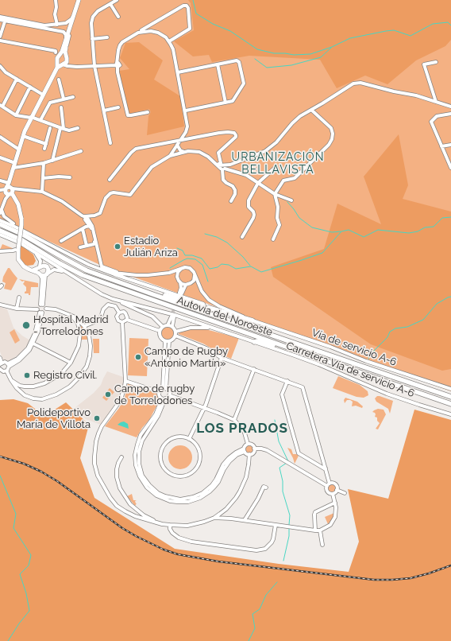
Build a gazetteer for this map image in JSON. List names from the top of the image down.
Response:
{
  "streets": {
    "highway": ["Autovía del Noroeste"],
    "street": ["Vía de servicio A-6", "Carretera Vía de servicio A-6"]
  },
  "districts": ["URBANIZACIÓN BELLAVISTA", "LOS PRADOS"],
  "places": [
    "Estadio Julián Ariza",
    "Hospital Madrid - Torrelodones",
    "Campo de Rugby «Antonio Martín»",
    "Registro Civil.",
    "Campo de rugby de Torrelodones",
    "Polideportivo María de Villota"
  ]
}
